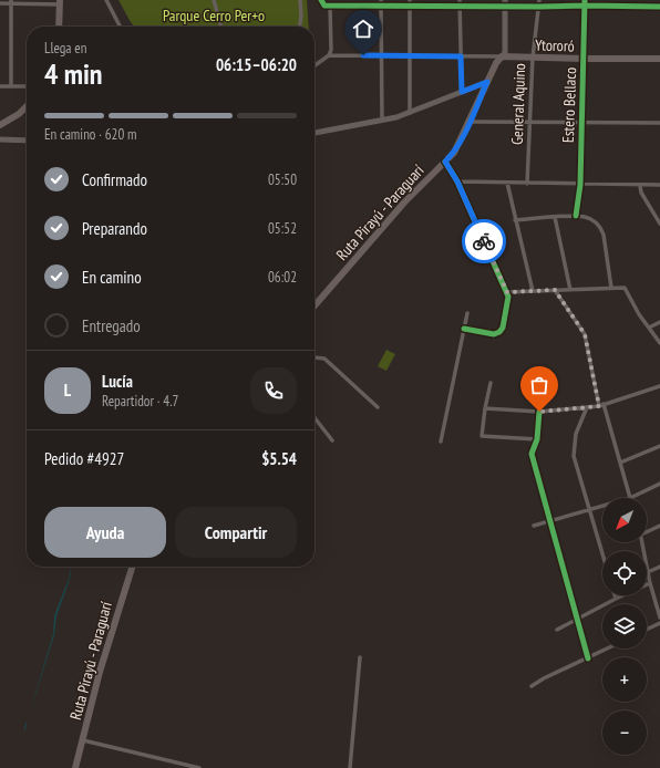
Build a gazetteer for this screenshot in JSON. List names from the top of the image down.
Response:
{
  "streets": {
    "main road": ["Ytororó", "Ruta Pirayú - Paraguarí"],
    "street": ["General Aquino", "Estero Bellaco"]
  },
  "crossings": [
    ["Ytororó", "General Aquino"],
    ["Ytororó", "Estero Bellaco"],
    ["Ytororó", "Ruta Pirayú - Paraguarí"]
  ],
  "parks": ["Parque Cerro Per+o"],
  "north": "bottom left",
  "page": {
    "heading": ["4 min", "Llega en", "06:15–06:20"],
    "panel": [
      "Lucía",
      "Repartidor · 4.7",
      "Pedido #4927",
      "$5.54"
    ],
    "bar": "En camino · 620 m",
    "list": [
      ["Confirmado", "05:50"],
      ["Preparando", "05:52"],
      ["En camino", "06:02"],
      "Entregado"
    ],
    "round": "L",
    "map_buttons": ["+", "−"],
    "buttons": ["Ayuda", "Compartir"]
  }
}
